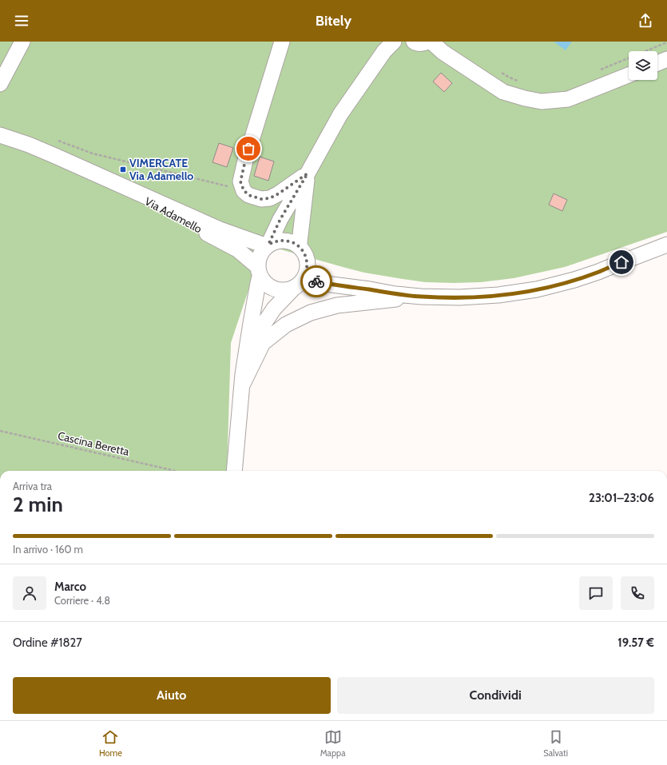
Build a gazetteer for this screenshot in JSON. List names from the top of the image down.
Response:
{
  "streets": {
    "street": ["Via Adamello"],
    "path": ["Cascina Beretta"]
  },
  "places": {
    "transit": ["VIMERCATE Via Adamello"]
  },
  "page": {
    "header": "Bitely",
    "heading": ["2 min", "Arriva tra", "23:01–23:06"],
    "panel": [
      "Marco",
      "Corriere · 4.8",
      "Ordine #1827",
      "19.57 €"
    ],
    "bar": "In arrivo · 160 m",
    "buttons": ["Aiuto", "Condividi"],
    "tabs": ["Home", "Mappa", "Salvati"]
  }
}
